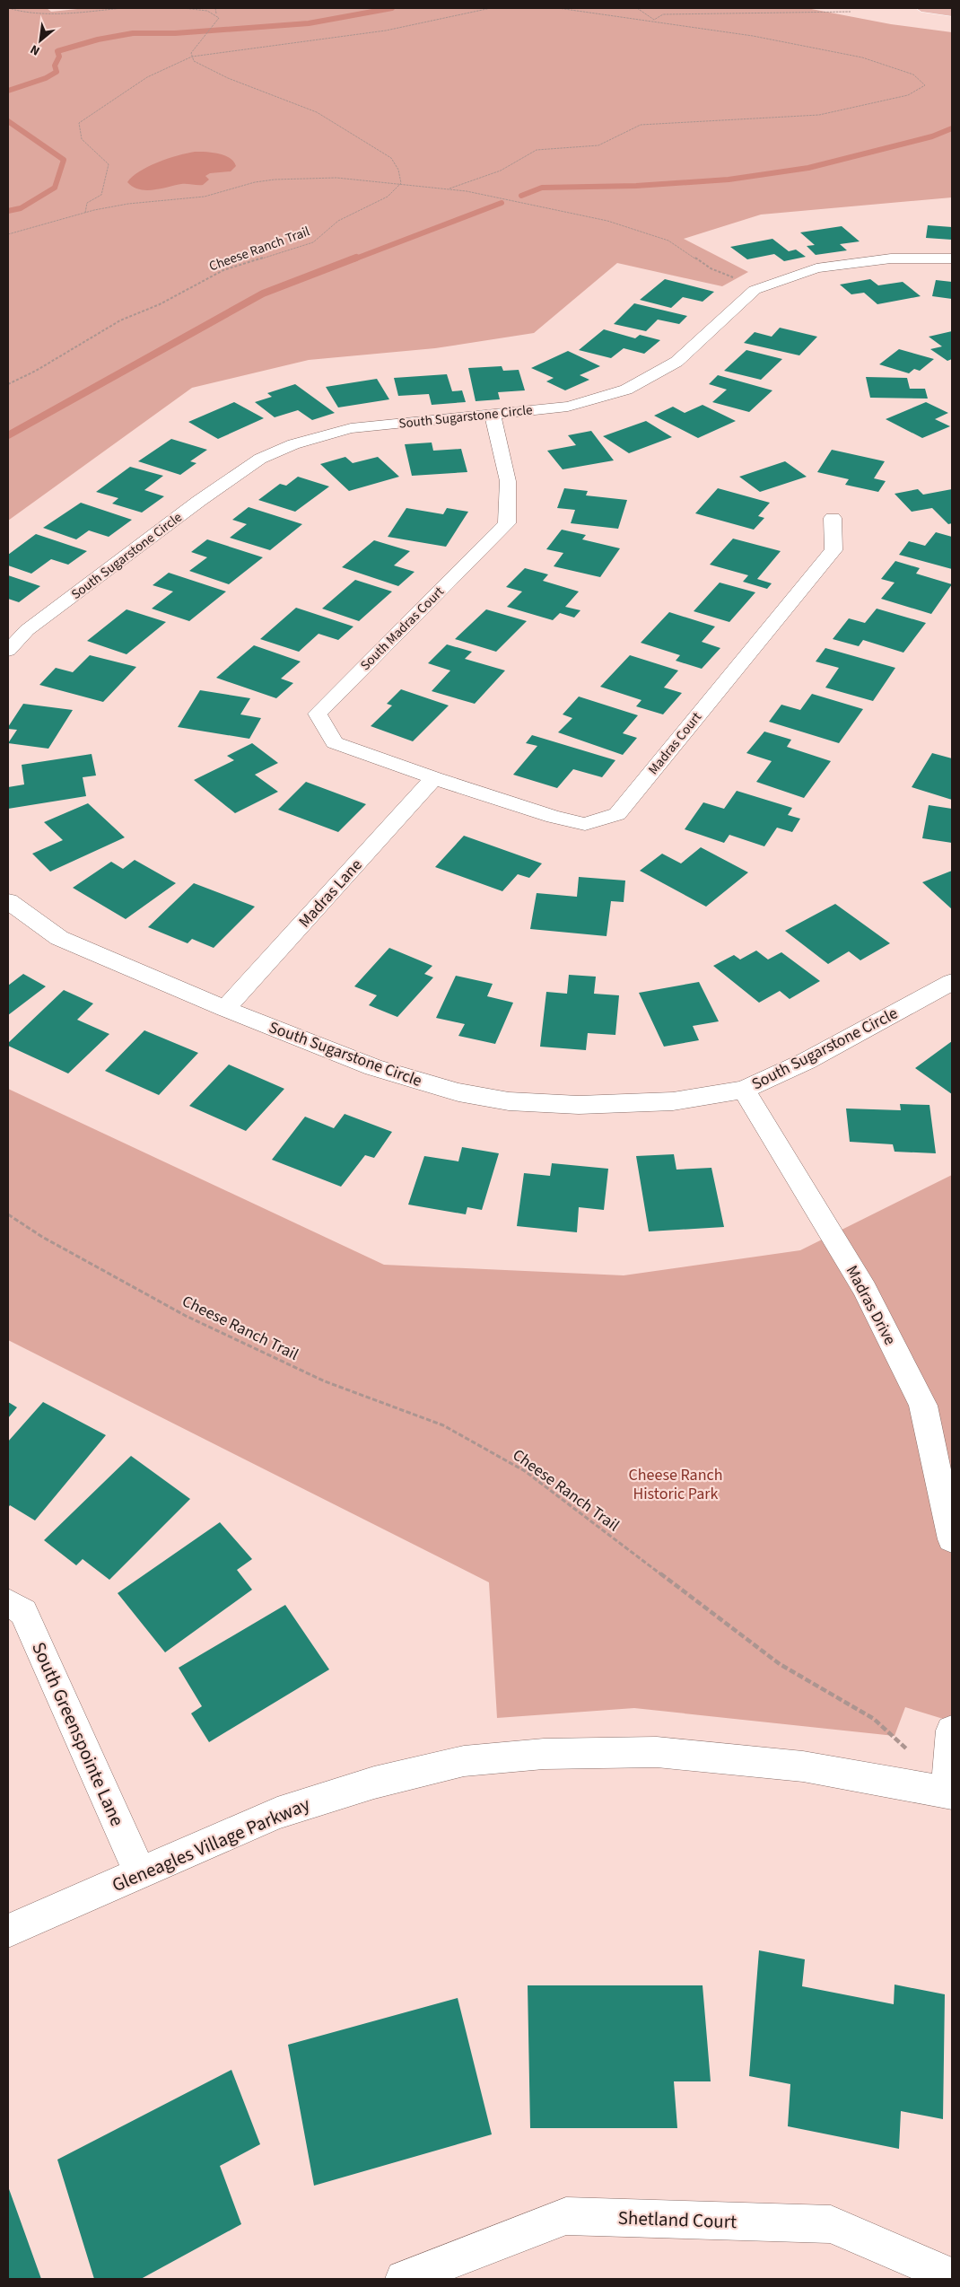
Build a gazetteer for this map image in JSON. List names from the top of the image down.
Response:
{
  "streets": {
    "street": [
      "South Sugarstone Circle",
      "South Madras Court",
      "Madras Court",
      "Madras Lane",
      "Madras Drive",
      "South Greenspointe Lane",
      "Gleneagles Village Parkway",
      "Shetland Court"
    ],
    "path": ["Cheese Ranch Trail"]
  },
  "crossings": [
    ["Cheese Ranch Trail", "Gleneagles Village Parkway"],
    ["South Sugarstone Circle", "South Madras Court"],
    ["South Sugarstone Circle", "Madras Lane"],
    ["South Sugarstone Circle", "Madras Drive"],
    ["South Madras Court", "Madras Court"],
    ["South Madras Court", "Madras Lane"],
    ["Madras Court", "Madras Lane"],
    ["South Greenspointe Lane", "Gleneagles Village Parkway"]
  ],
  "parks": ["Cheese Ranch Historic Park"],
  "north": "bottom left"
}
